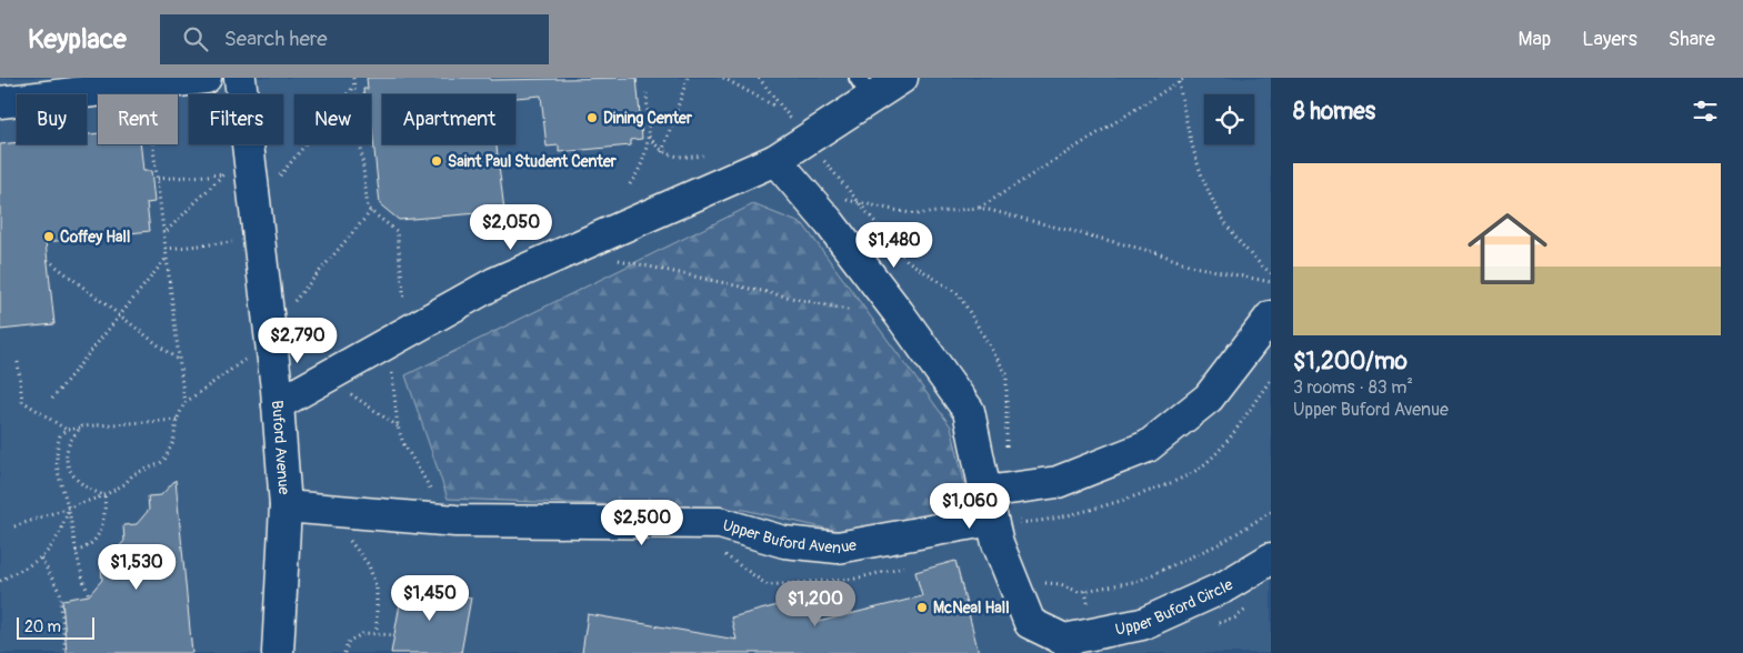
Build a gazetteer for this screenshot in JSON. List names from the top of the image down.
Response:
{
  "streets": {
    "street": ["Buford Avenue", "Upper Buford Avenue", "Upper Buford Circle"]
  },
  "crossings": [
    ["Buford Avenue", "Upper Buford Avenue"],
    ["Upper Buford Avenue", "Upper Buford Circle"]
  ],
  "places": [
    "Dining Center",
    "Saint Paul Student Center",
    "Coffey Hall",
    "McNeal Hall"
  ],
  "scale_bar": "20 m",
  "page": {
    "header": "Keyplace",
    "search": "Search here",
    "nav": ["Map", "Layers", "Share"],
    "heading": "8 homes",
    "chip": [
      "Buy",
      "Rent",
      "Filters",
      "New",
      "Apartment"
    ],
    "list": [
      {
        "name": "$1,200/mo",
        "note": "3 rooms · 83 m² · Upper Buford Avenue"
      }
    ],
    "price": [
      "$2,050",
      "$1,480",
      "$2,790",
      "$1,060",
      "$2,500",
      "$1,530",
      "$1,450",
      "$1,200"
    ],
    "scale": "20 m"
  }
}
